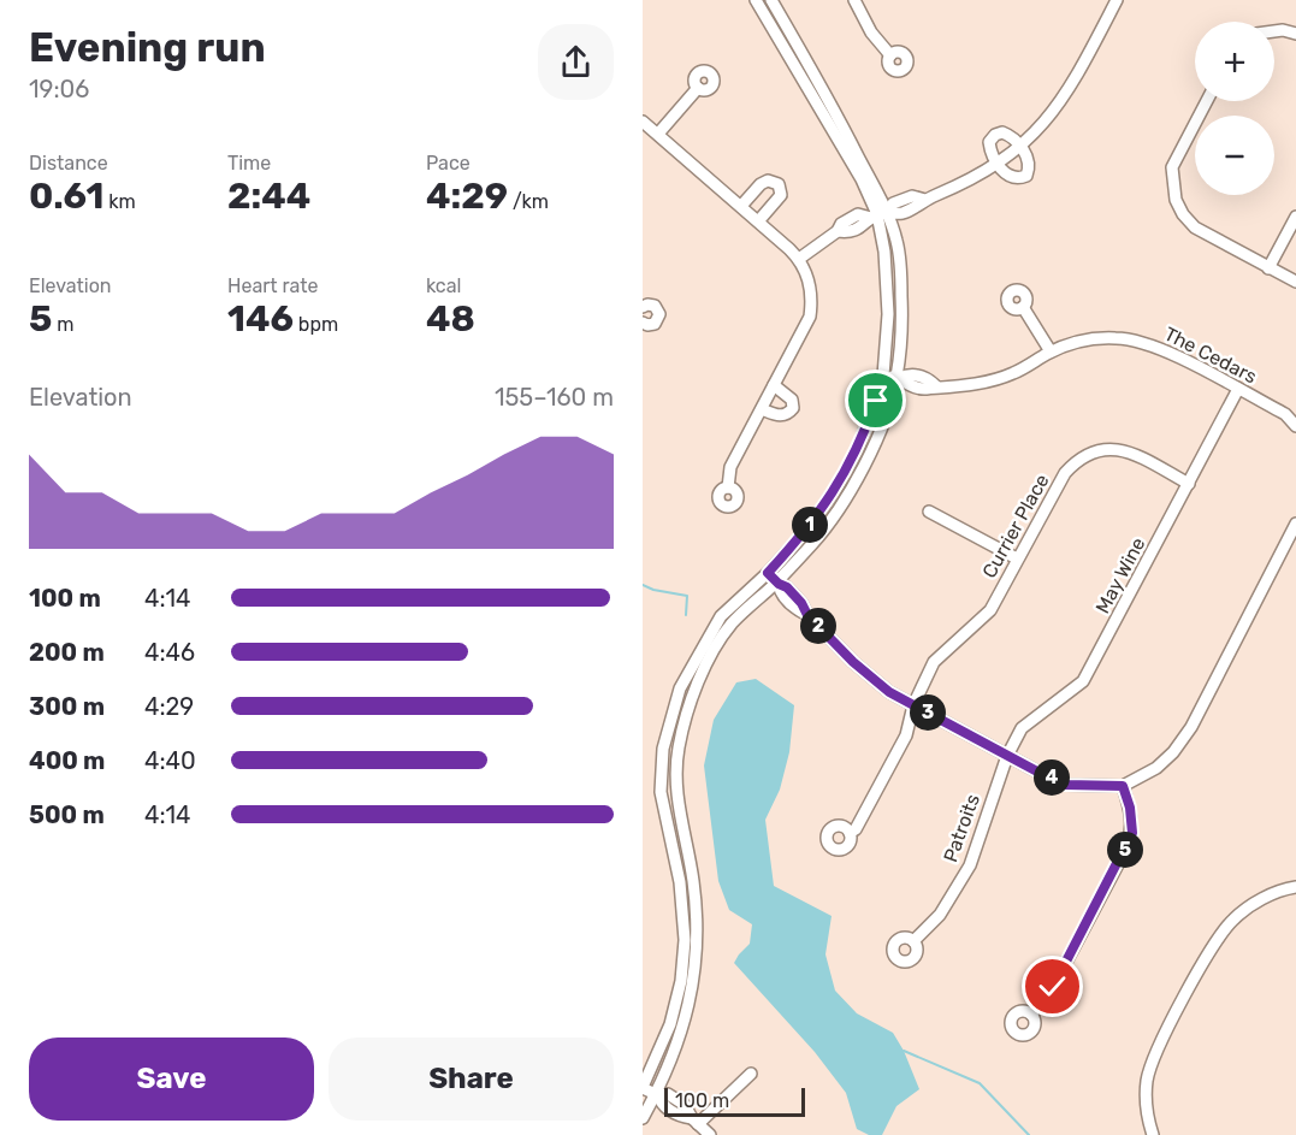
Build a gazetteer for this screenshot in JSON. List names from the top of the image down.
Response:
{
  "streets": {
    "street": [
      "The Cedars",
      "Currier Place",
      "May Wine",
      "Patroits"
    ]
  },
  "crossings": [
    ["The Cedars", "May Wine"],
    ["Currier Place", "May Wine"],
    ["May Wine", "Patroits"]
  ],
  "scale_bar": "100 m",
  "page": {
    "heading": ["Evening run", "19:06"],
    "map_buttons": ["+", "−"],
    "stats": [
      ["Distance", "0.61 km"],
      ["Time", "2:44"],
      ["Pace", "4:29 /km"],
      ["Elevation", "5 m"],
      ["Heart rate", "146 bpm"],
      ["kcal", "48"]
    ],
    "chart": ["Elevation", "155–160 m"],
    "pins": [
      "1",
      "2",
      "3",
      "4",
      "5"
    ],
    "list": [
      {
        "name": "100 m",
        "note": "4:14"
      },
      {
        "name": "200 m",
        "note": "4:46"
      },
      {
        "name": "300 m",
        "note": "4:29"
      },
      {
        "name": "400 m",
        "note": "4:40"
      },
      {
        "name": "500 m",
        "note": "4:14"
      }
    ],
    "buttons": ["Save", "Share"],
    "scale": "100 m"
  }
}
